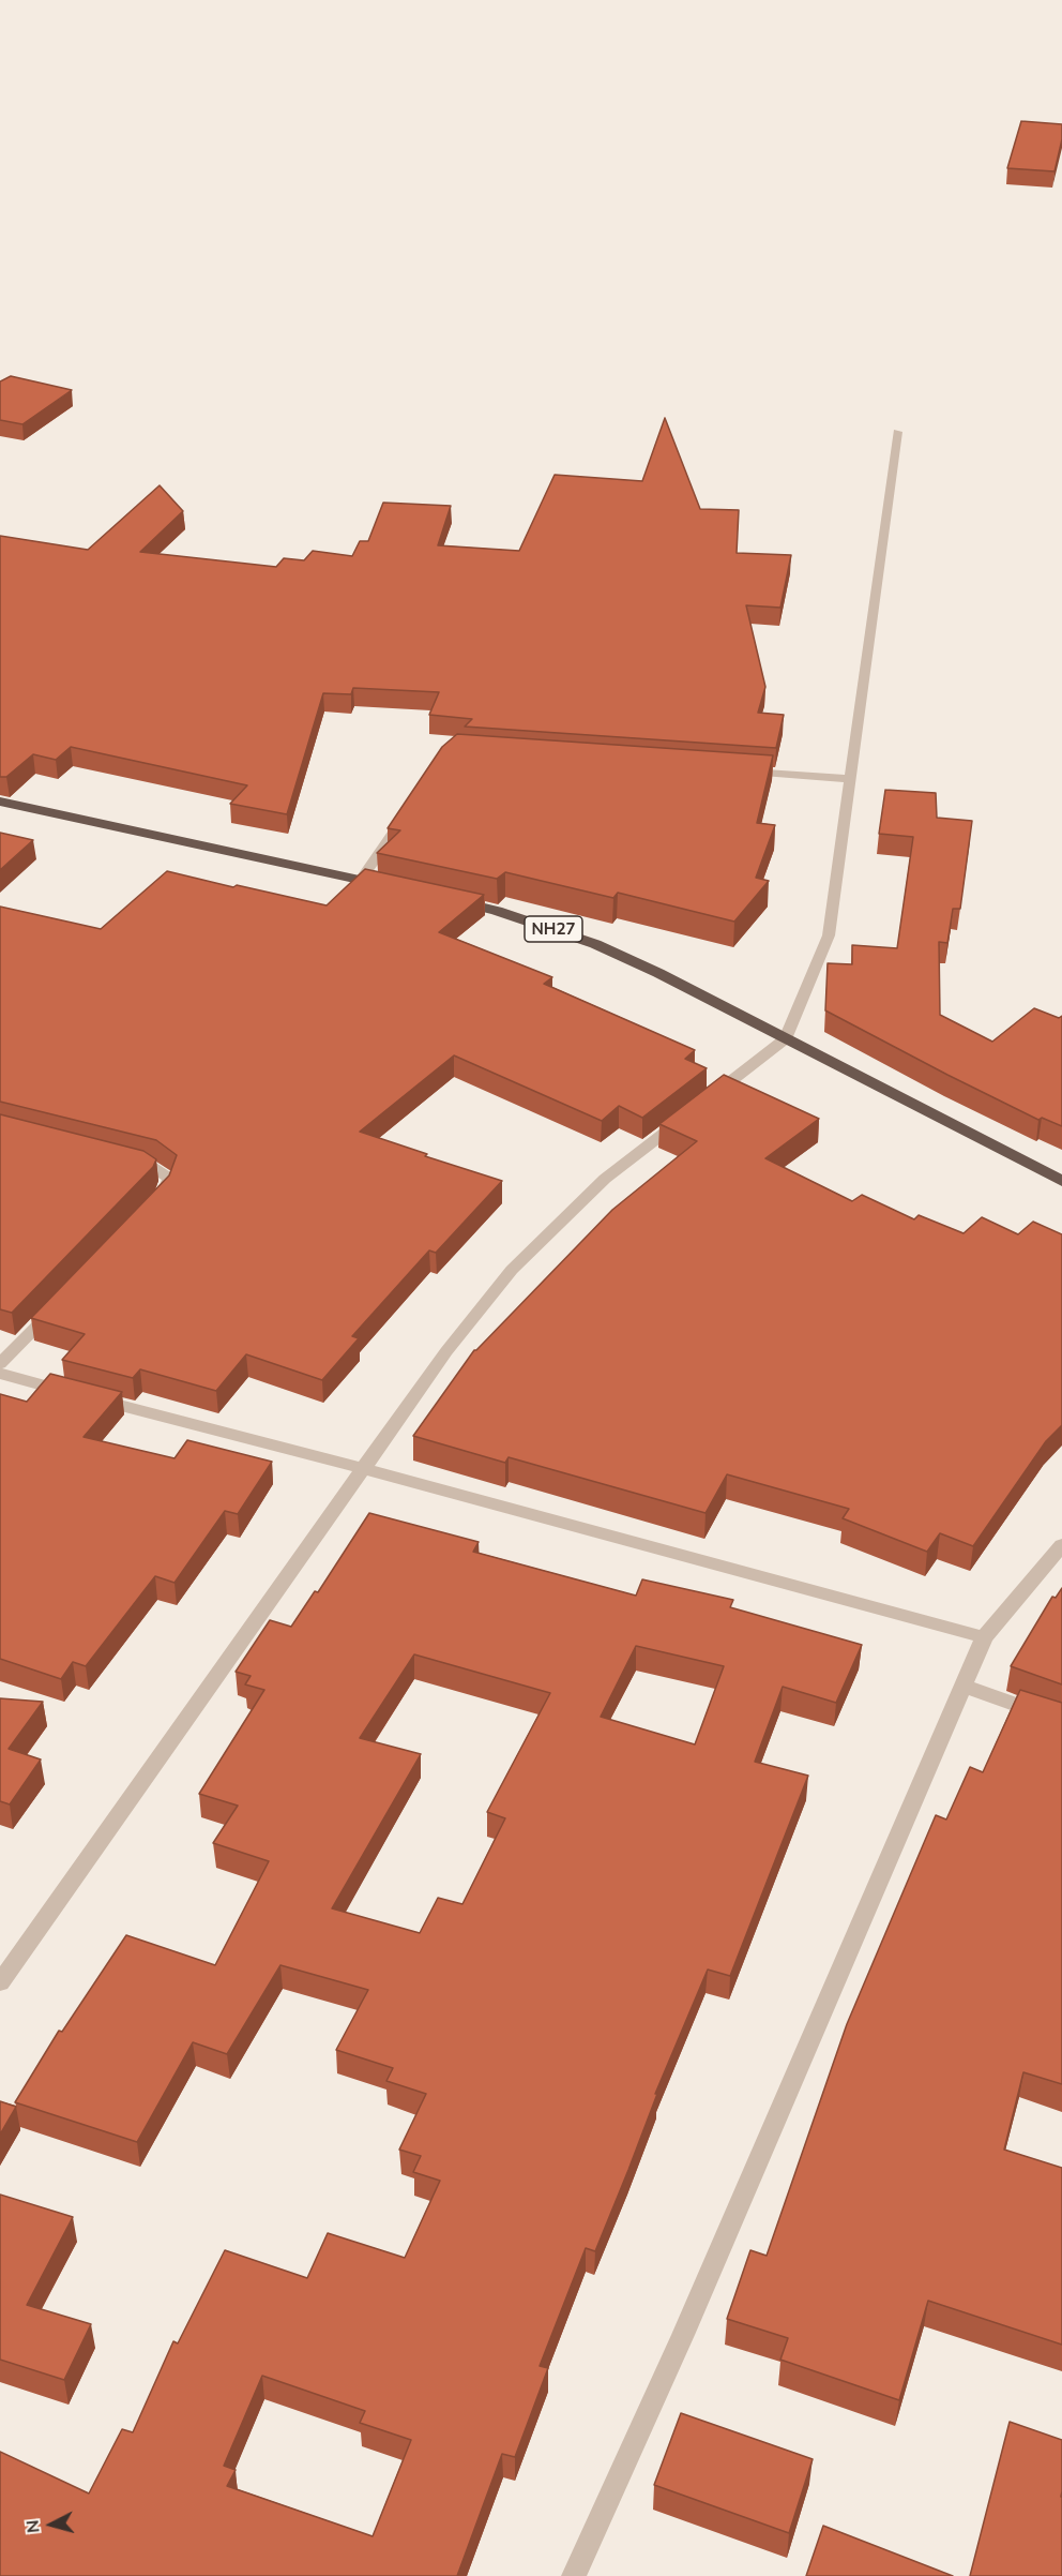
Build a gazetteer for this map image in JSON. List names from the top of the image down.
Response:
{
  "streets": {
    "highway": ["NH27"]
  },
  "north": "left"
}
